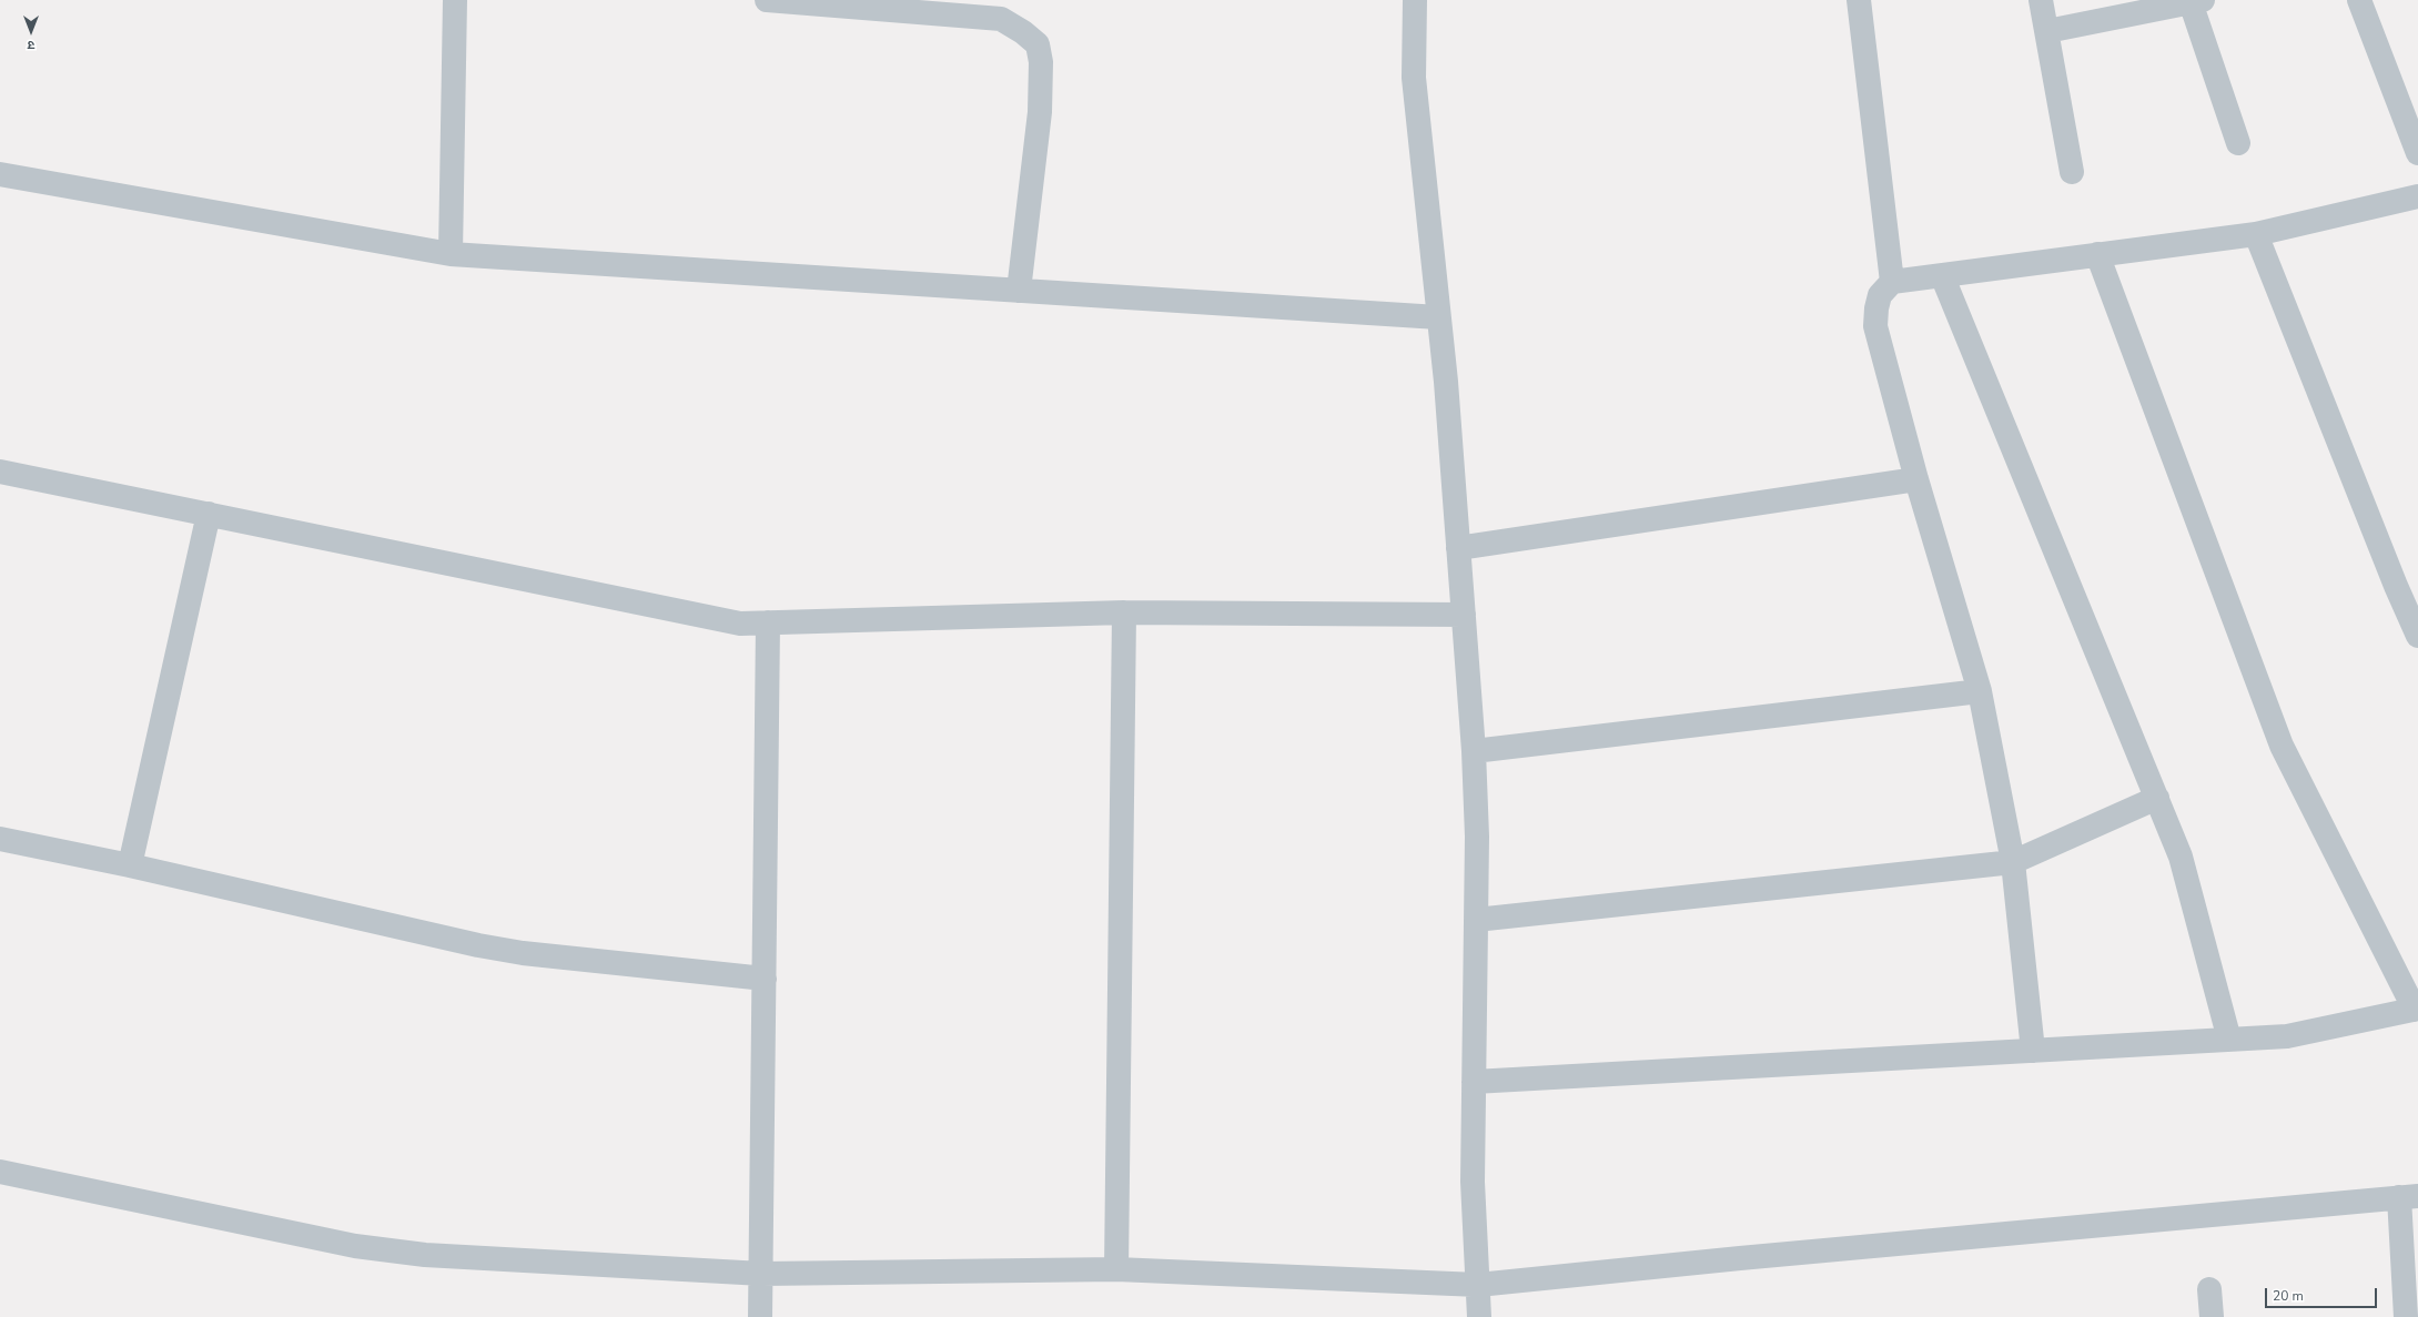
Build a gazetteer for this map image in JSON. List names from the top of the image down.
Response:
{
  "scale_bar": "20 m",
  "north": "bottom"
}
